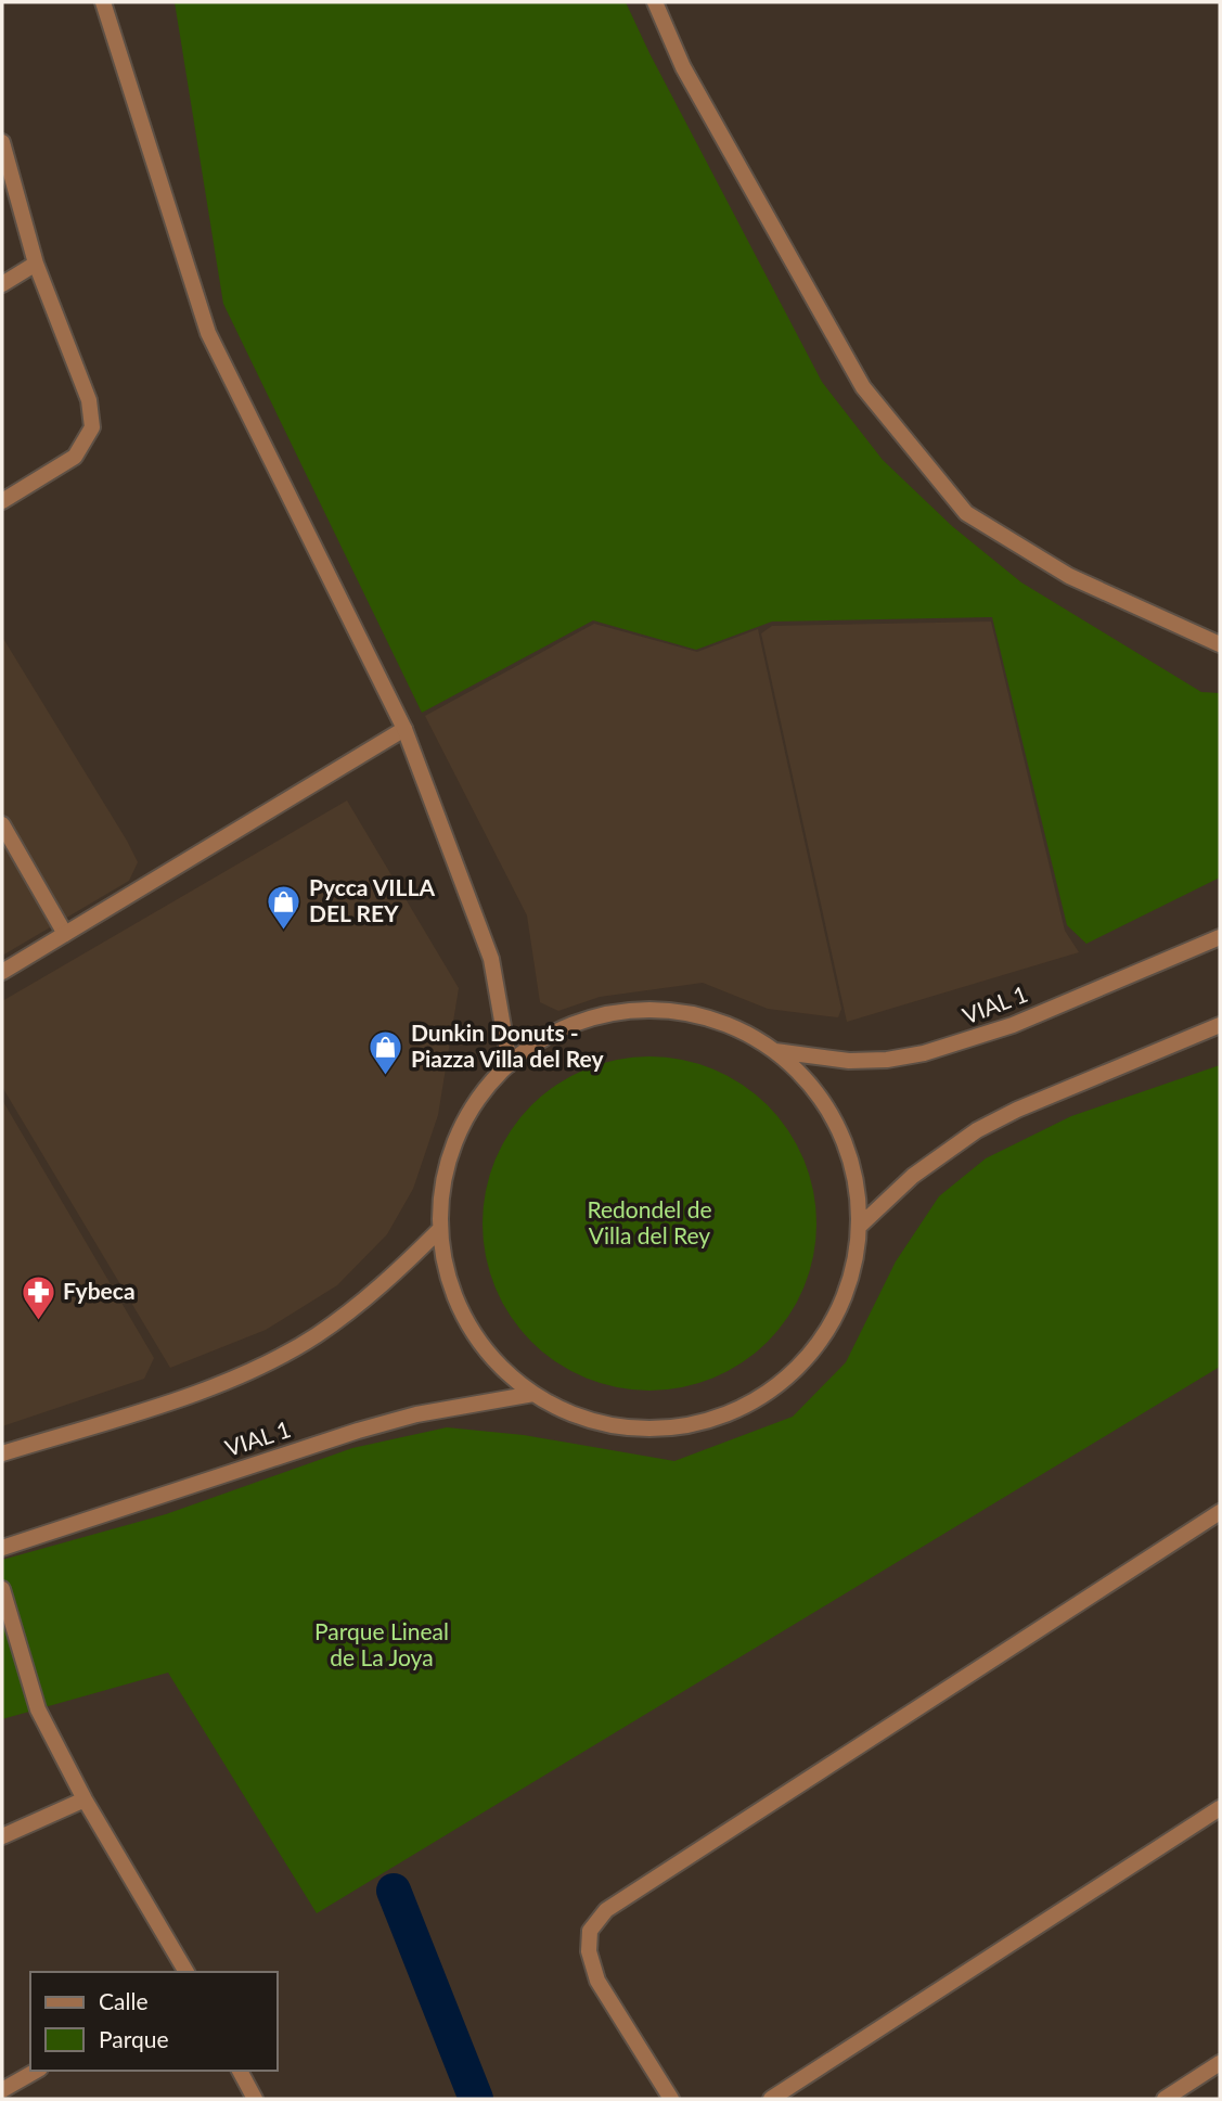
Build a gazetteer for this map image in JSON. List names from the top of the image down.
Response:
{
  "streets": {
    "street": ["VIAL 1"]
  },
  "parks": ["Redondel de Villa del Rey", "Parque Lineal de La Joya"],
  "places": {
    "shop": ["Pycca VILLA DEL REY", "Dunkin Donuts - Piazza Villa del Rey"],
    "pharmacy": ["Fybeca"]
  },
  "legend": ["Calle", "Parque"]
}
